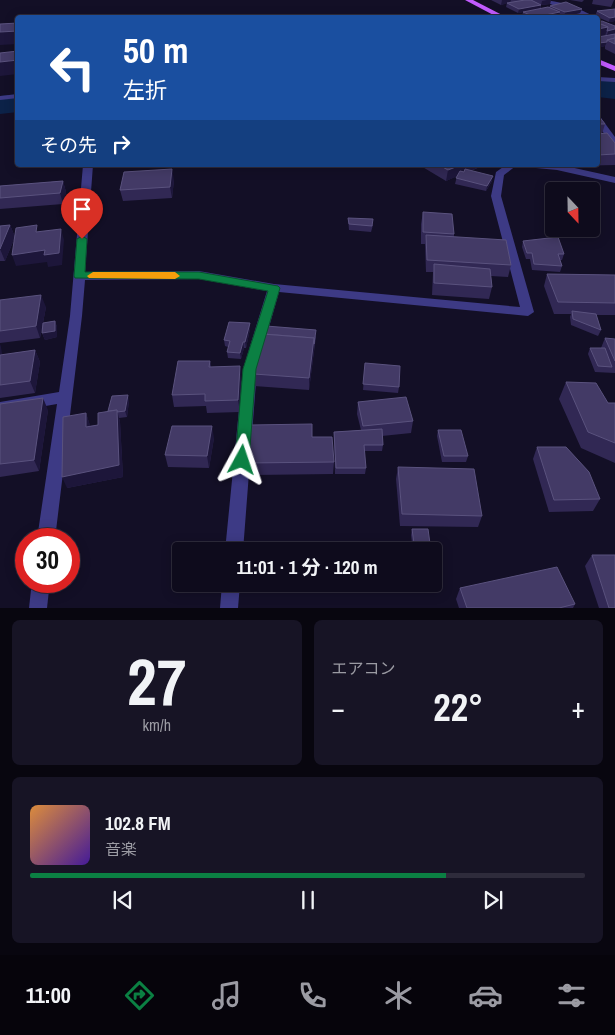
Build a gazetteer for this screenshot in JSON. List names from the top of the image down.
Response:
{
  "north": "bottom",
  "page": {
    "turn": ["50 m", "左折"],
    "then": "その先",
    "limit": "30",
    "trip": "11:01 · 1 分 · 120 m",
    "tile": [
      ["27", "km/h"],
      "エアコン"
    ],
    "heat": ["−", "22°", "+"],
    "song": ["102.8 FM", "音楽"],
    "tabs": "11:00"
  }
}
